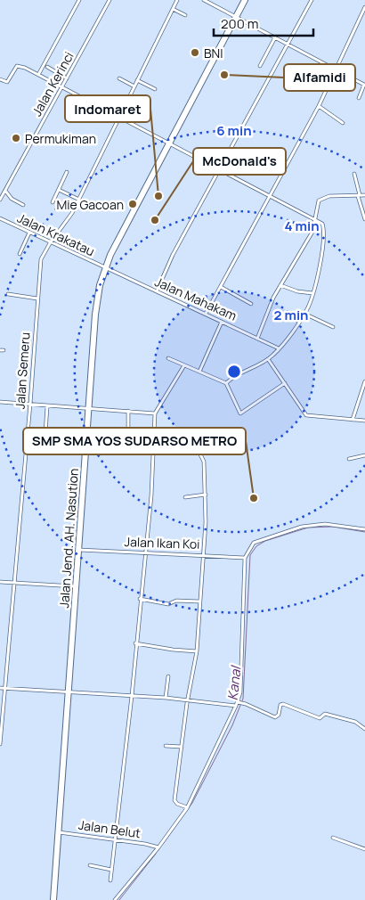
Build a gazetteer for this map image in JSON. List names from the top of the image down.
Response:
{
  "streets": {
    "highway": ["Jalan Jend. AH. Nasution"],
    "street": [
      "Jalan Kerinci",
      "Jalan Krakatau",
      "Jalan Mahakam",
      "Jalan Semeru",
      "Jalan Ikan Koi",
      "Jalan Belut"
    ]
  },
  "crossings": [
    ["Jalan Krakatau", "Jalan Mahakam"],
    ["Jalan Krakatau", "Jalan Semeru"],
    ["Jalan Krakatau", "Jalan Jend. AH. Nasution"],
    ["Jalan Mahakam", "Jalan Jend. AH. Nasution"],
    ["Jalan Jend. AH. Nasution", "Jalan Ikan Koi"],
    ["Jalan Jend. AH. Nasution", "Jalan Belut"]
  ],
  "water": ["Kanal"],
  "places": [
    "BNI",
    "Alfamidi",
    "Permukiman",
    "Indomaret",
    "Mie Gacoan",
    "McDonald's",
    "SMP SMA YOS SUDARSO METRO"
  ],
  "scale_bar": "200 m",
  "rings": ["6 min", "4 min", "2 min"]
}
